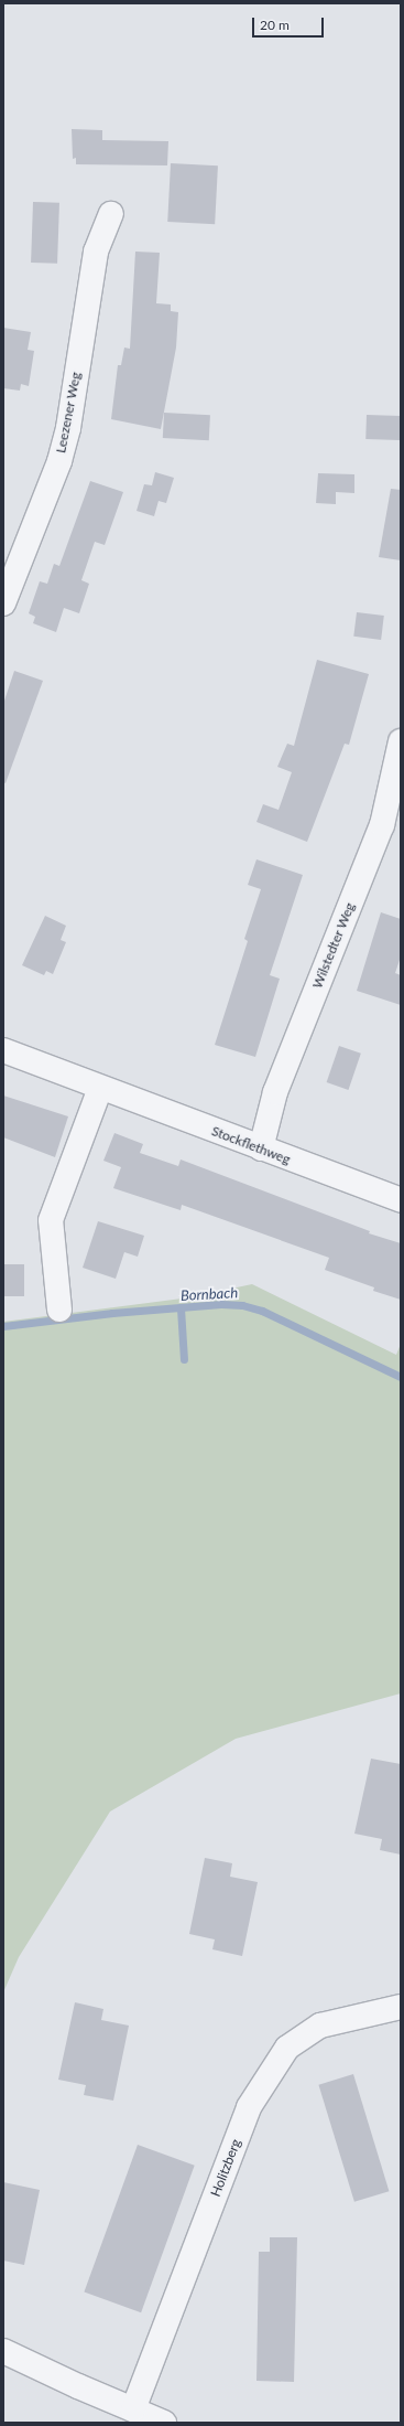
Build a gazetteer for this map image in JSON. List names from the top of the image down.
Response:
{
  "streets": {
    "street": [
      "Leezener Weg",
      "Wilstedter Weg",
      "Stockflethweg",
      "Holitzberg"
    ]
  },
  "crossings": [
    ["Wilstedter Weg", "Stockflethweg"]
  ],
  "water": ["Bornbach"],
  "scale_bar": "20 m"
}
